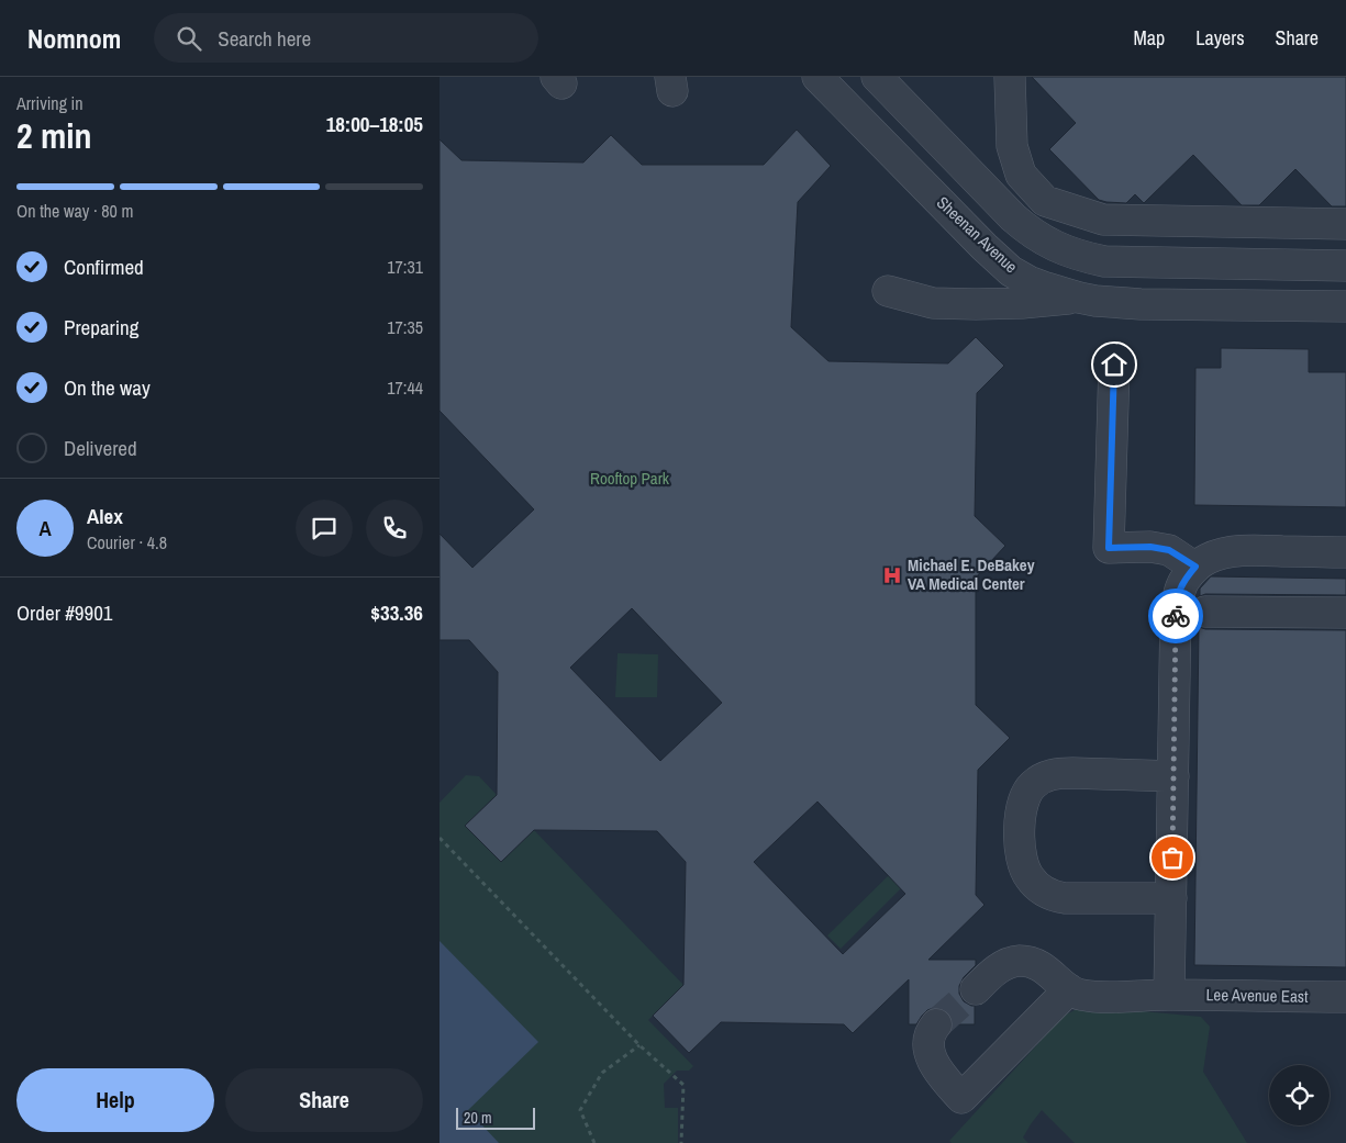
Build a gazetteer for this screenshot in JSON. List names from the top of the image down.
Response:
{
  "streets": {
    "street": ["Sheenan Avenue", "Lee Avenue East"]
  },
  "parks": ["Rooftop Park"],
  "places": {
    "hospital": ["Michael E. DeBakey VA Medical Center"]
  },
  "scale_bar": "20 m",
  "page": {
    "header": "Nomnom",
    "search": "Search here",
    "nav": ["Map", "Layers", "Share"],
    "heading": ["2 min", "Arriving in", "18:00–18:05"],
    "panel": [
      "Alex",
      "Courier · 4.8",
      "Order #9901",
      "$33.36"
    ],
    "bar": "On the way · 80 m",
    "list": [
      ["Confirmed", "17:31"],
      ["Preparing", "17:35"],
      ["On the way", "17:44"],
      "Delivered"
    ],
    "round": "A",
    "buttons": ["Help", "Share"],
    "scale": "20 m"
  }
}
